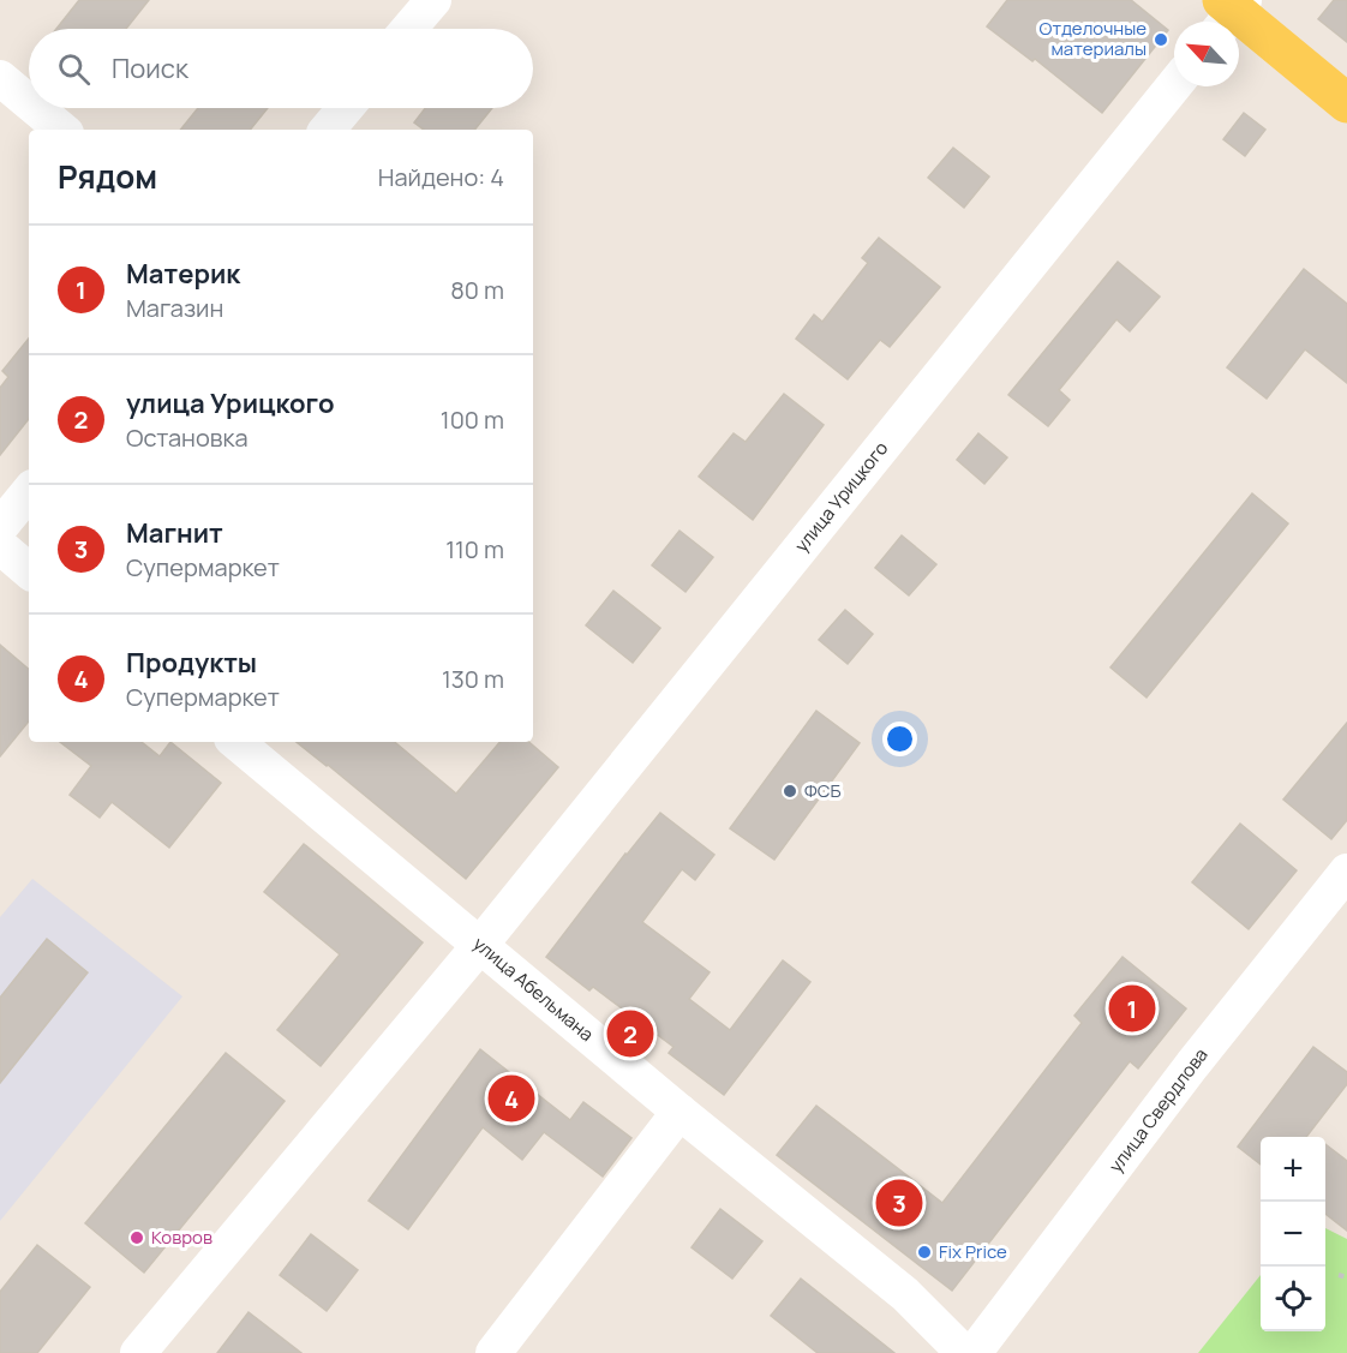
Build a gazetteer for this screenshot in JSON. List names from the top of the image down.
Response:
{
  "streets": {
    "street": ["улица Урицкого", "улица Абельмана", "улица Свердлова"]
  },
  "crossings": [
    ["улица Урицкого", "улица Абельмана"]
  ],
  "places": [
    "Отделочные материалы",
    "ФСБ",
    "Ковров",
    "Fix Price"
  ],
  "north": "top left",
  "page": {
    "search": "Поиск",
    "heading": ["Рядом", "Найдено: 4"],
    "list": [
      {
        "mark": "1",
        "name": "Материк",
        "note": "Магазин",
        "value": "80 m"
      },
      {
        "mark": "2",
        "name": "улица Урицкого",
        "note": "Остановка",
        "value": "100 m"
      },
      {
        "mark": "3",
        "name": "Магнит",
        "note": "Супермаркет",
        "value": "110 m"
      },
      {
        "mark": "4",
        "name": "Продукты",
        "note": "Супермаркет",
        "value": "130 m"
      }
    ],
    "pins": [
      "1",
      "2",
      "4",
      "3"
    ],
    "map_buttons": ["+", "−"]
  }
}
